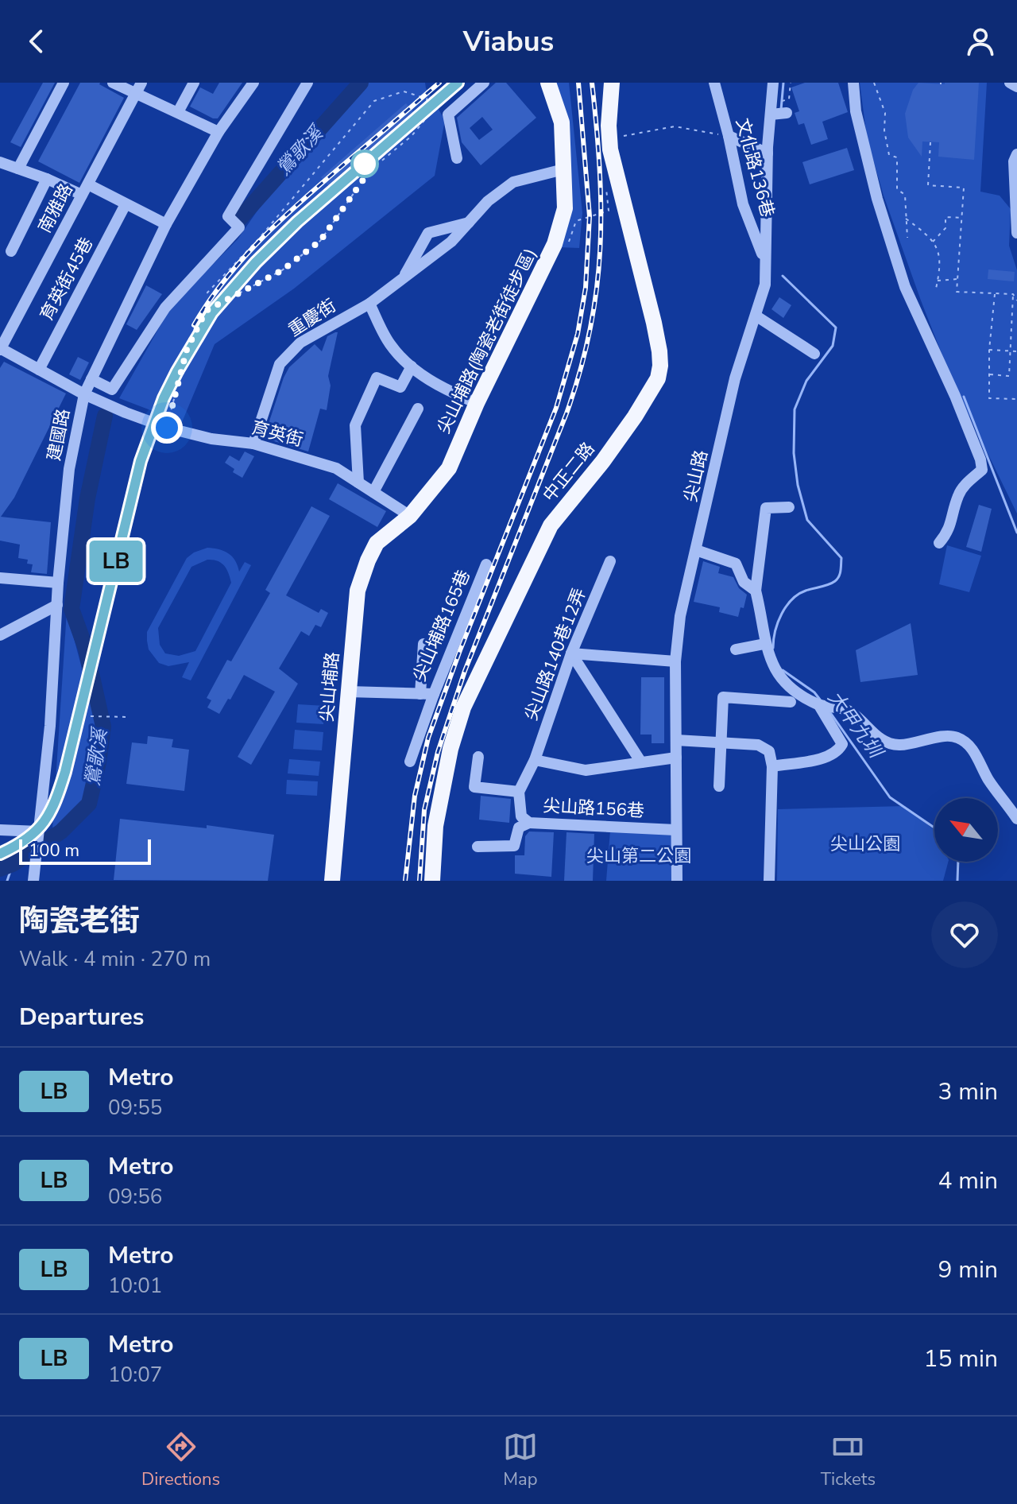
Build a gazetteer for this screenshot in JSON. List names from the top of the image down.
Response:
{
  "streets": {
    "main road": ["尖山埔路(陶瓷老街徒步區)", "中正二路", "尖山埔路"],
    "street": [
      "文化路136巷",
      "南雅路",
      "育英街45巷",
      "重慶街",
      "育英街",
      "建國路",
      "尖山路",
      "尖山埔路165巷",
      "尖山路140巷12弄",
      "尖山路156巷"
    ]
  },
  "crossings": [
    ["文化路136巷", "尖山路"],
    ["重慶街", "尖山埔路(陶瓷老街徒步區)"],
    ["重慶街", "育英街"],
    ["尖山埔路(陶瓷老街徒步區)", "育英街"],
    ["尖山埔路(陶瓷老街徒步區)", "尖山埔路"],
    ["育英街", "建國路"],
    ["育英街", "尖山埔路"],
    ["尖山路", "尖山路156巷"],
    ["尖山埔路165巷", "尖山埔路"],
    ["尖山路140巷12弄", "尖山路156巷"]
  ],
  "water": ["鶯歌溪", "大甲九圳"],
  "parks": ["尖山公園", "尖山第二公園"],
  "lines": ["metro line LB"],
  "scale_bar": "100 m",
  "north": "top left",
  "page": {
    "header": "Viabus",
    "on_map": "LB",
    "scale": "100 m",
    "heading": [
      ["陶瓷老街", "Walk · 4 min · 270 m"],
      "Departures"
    ],
    "list": [
      {
        "mark": "LB",
        "name": "Metro",
        "note": "09:55",
        "value": "3 min"
      },
      {
        "mark": "LB",
        "name": "Metro",
        "note": "09:56",
        "value": "4 min"
      },
      {
        "mark": "LB",
        "name": "Metro",
        "note": "10:01",
        "value": "9 min"
      },
      {
        "mark": "LB",
        "name": "Metro",
        "note": "10:07",
        "value": "15 min"
      }
    ],
    "tabs": ["Directions", "Map", "Tickets"]
  }
}
